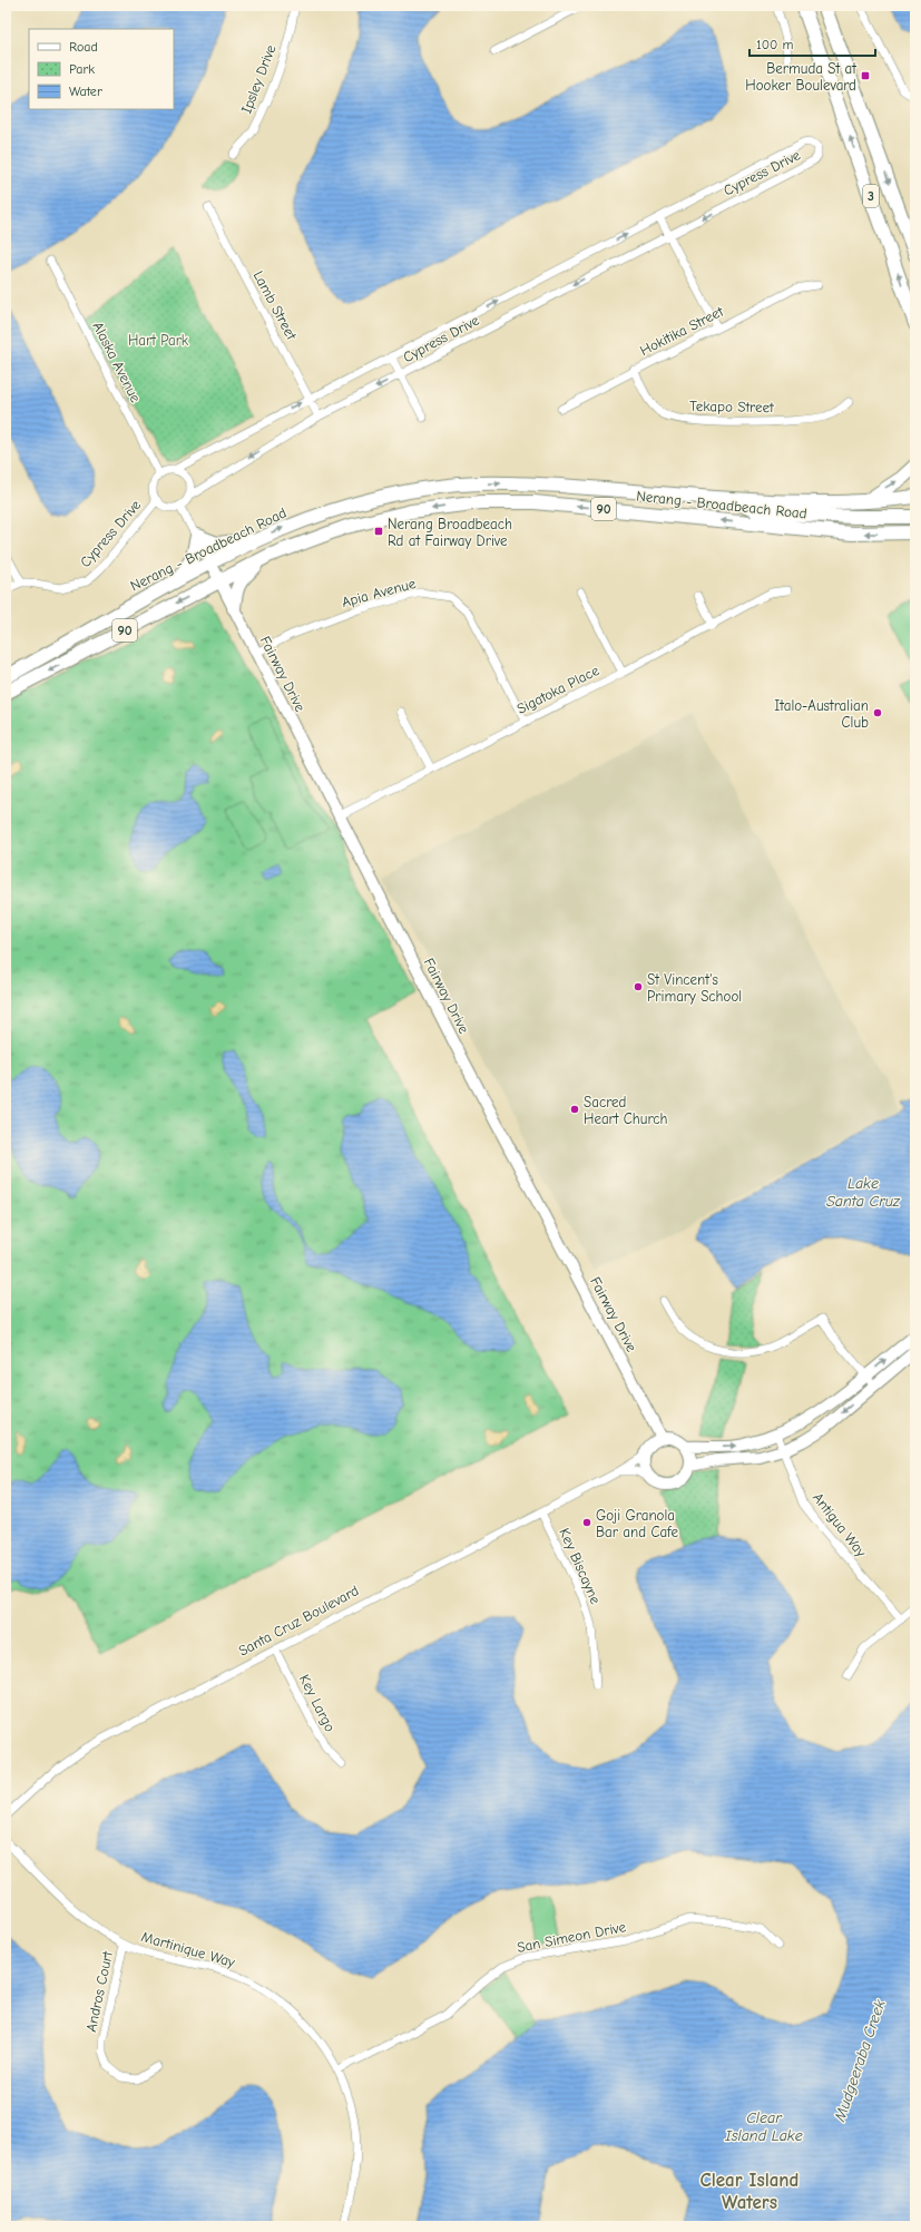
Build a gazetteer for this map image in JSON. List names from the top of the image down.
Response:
{
  "streets": {
    "main road": ["3", "Nerang - Broadbeach Road", "90"],
    "street": [
      "Ipsley Drive",
      "Cypress Drive",
      "Lamb Street",
      "Hokitika Street",
      "Alaska Avenue",
      "Tekapo Street",
      "Apia Avenue",
      "Fairway Drive",
      "Sigatoka Place",
      "Antigua Way",
      "Key Biscayne",
      "Santa Cruz Boulevard",
      "Key Largo",
      "San Simeon Drive",
      "Martinique Way",
      "Andros Court"
    ]
  },
  "crossings": [
    ["Cypress Drive", "Lamb Street"],
    ["Cypress Drive", "Alaska Avenue"],
    ["Hokitika Street", "Tekapo Street"],
    ["Nerang - Broadbeach Road", "90"],
    ["Nerang - Broadbeach Road", "Fairway Drive"],
    ["Apia Avenue", "Fairway Drive"],
    ["Apia Avenue", "Sigatoka Place"],
    ["Fairway Drive", "Sigatoka Place"],
    ["Fairway Drive", "Santa Cruz Boulevard"],
    ["Key Biscayne", "Santa Cruz Boulevard"],
    ["Santa Cruz Boulevard", "Key Largo"],
    ["San Simeon Drive", "Martinique Way"],
    ["Martinique Way", "Andros Court"]
  ],
  "districts": ["Clear Island Waters"],
  "water": ["Lake Santa Cruz", "Mudgeeraba Creek", "Clear Island Lake"],
  "parks": ["Hart Park"],
  "places": {
    "transit": ["Bermuda St at Hooker Boulevard", "Nerang Broadbeach Rd at Fairway Drive"],
    "other": [
      "Italo-Australian Club",
      "St Vincent's Primary School",
      "Sacred Heart Church",
      "Goji Granola Bar and Cafe"
    ]
  },
  "legend": ["Road", "Park", "Water"],
  "scale_bar": "100 m"
}
